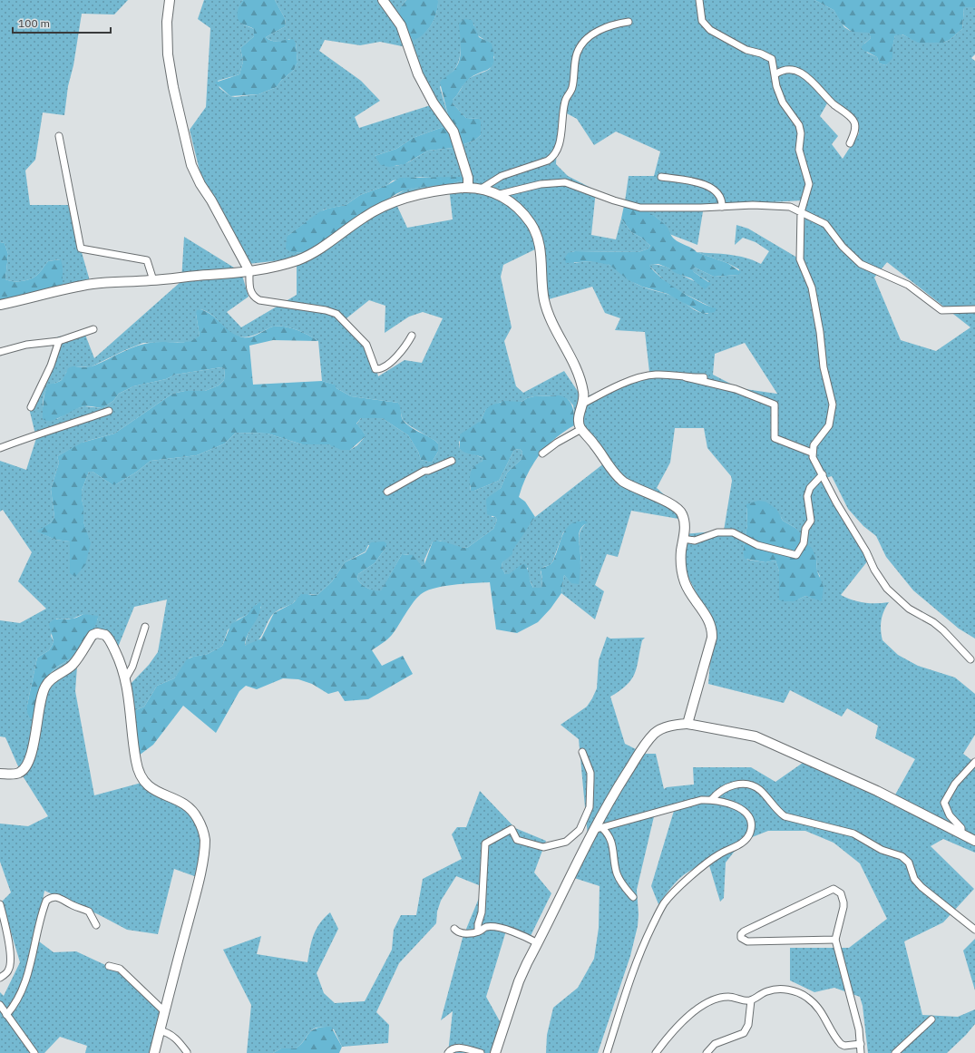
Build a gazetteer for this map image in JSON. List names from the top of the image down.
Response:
{
  "scale_bar": "100 m"
}
